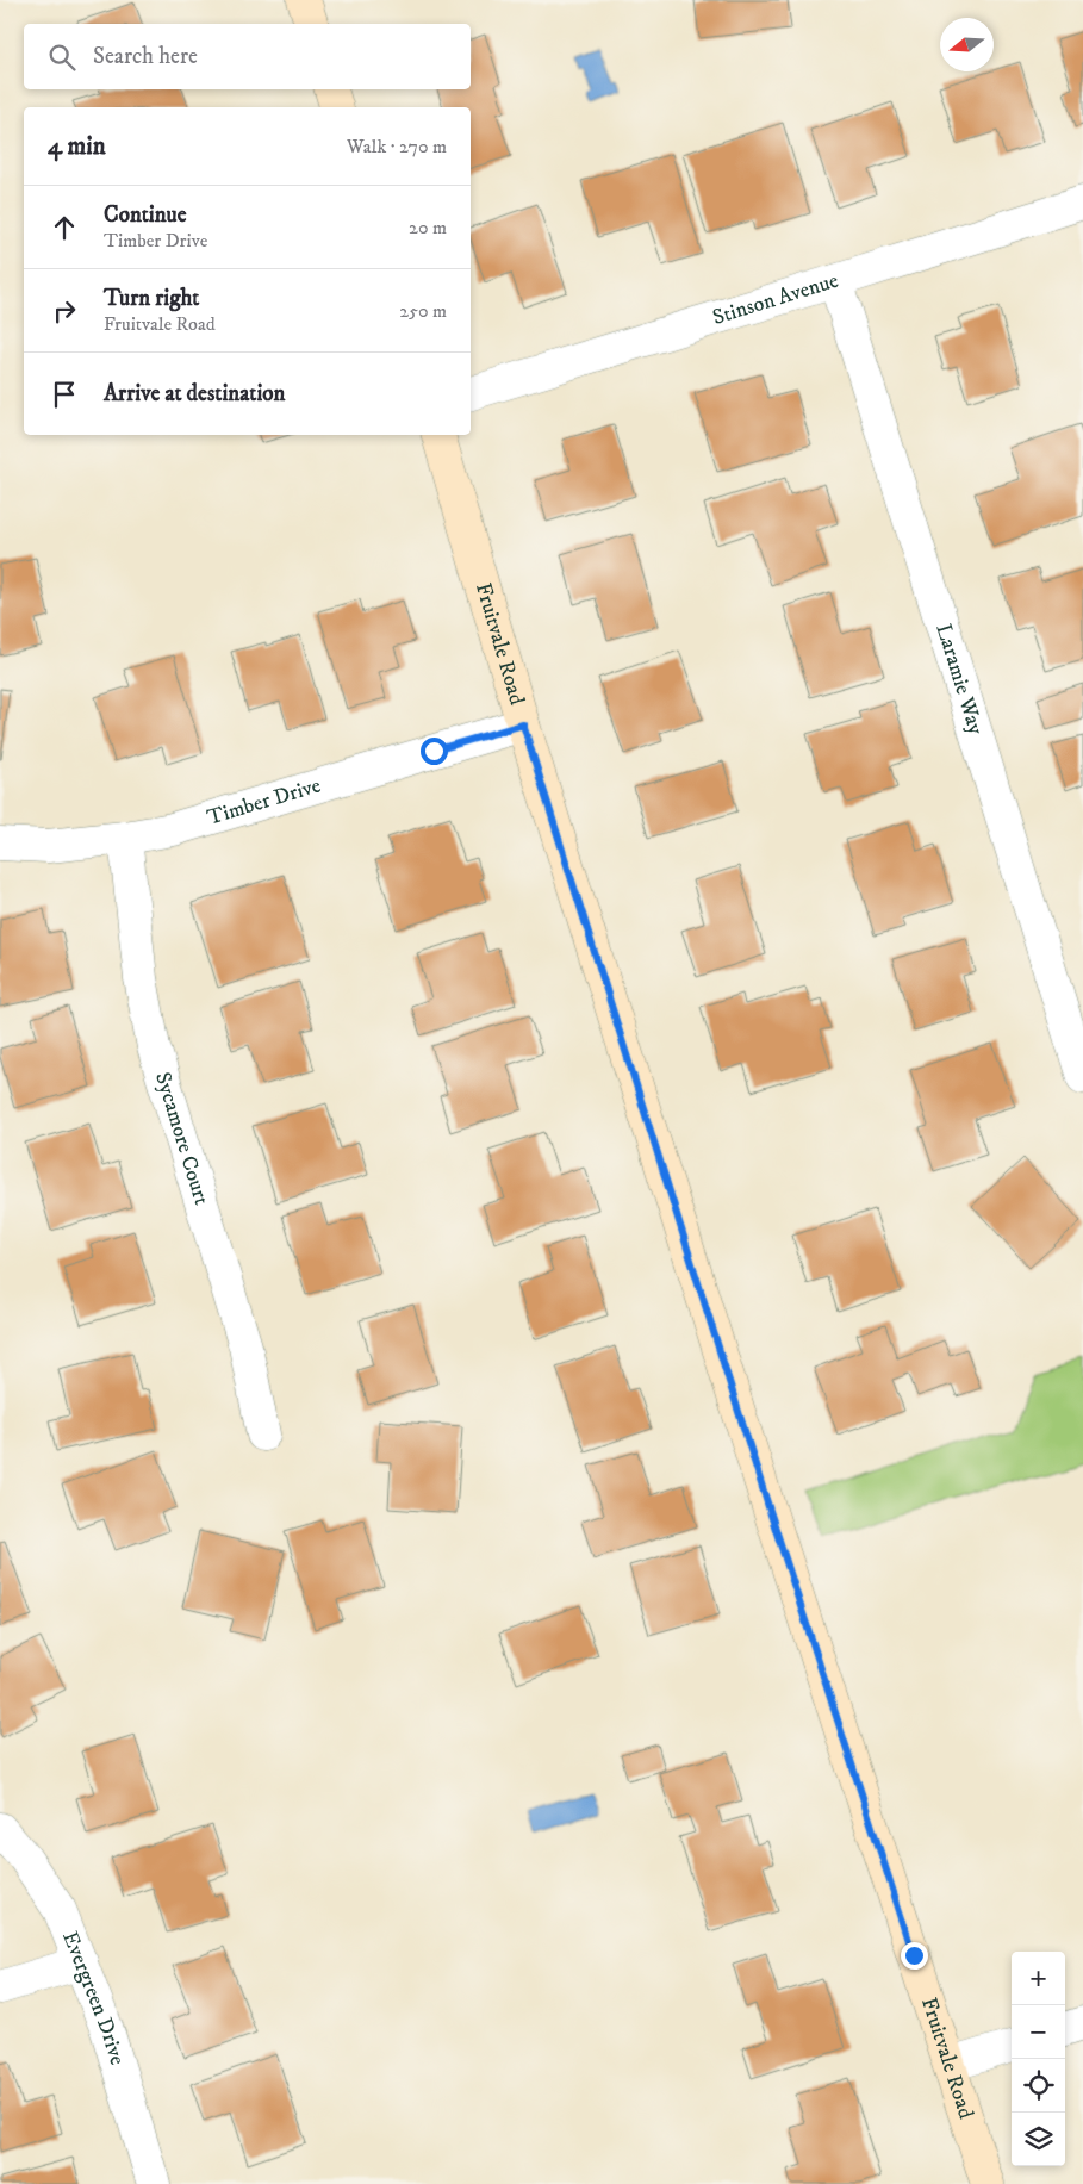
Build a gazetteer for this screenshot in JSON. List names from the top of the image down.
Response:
{
  "streets": {
    "street": [
      "Stinson Avenue",
      "Fruitvale Road",
      "Laramie Way",
      "Timber Drive",
      "Sycamore Court",
      "Evergreen Drive"
    ]
  },
  "crossings": [
    ["Stinson Avenue", "Laramie Way"],
    ["Fruitvale Road", "Timber Drive"],
    ["Timber Drive", "Sycamore Court"]
  ],
  "north": "left",
  "page": {
    "search": "Search here",
    "heading": ["4 min", "Walk · 270 m"],
    "list": [
      ["Continue", "Timber Drive", "20 m"],
      ["Turn right", "Fruitvale Road", "250 m"],
      "Arrive at destination"
    ],
    "map_buttons": ["+", "−"]
  }
}
